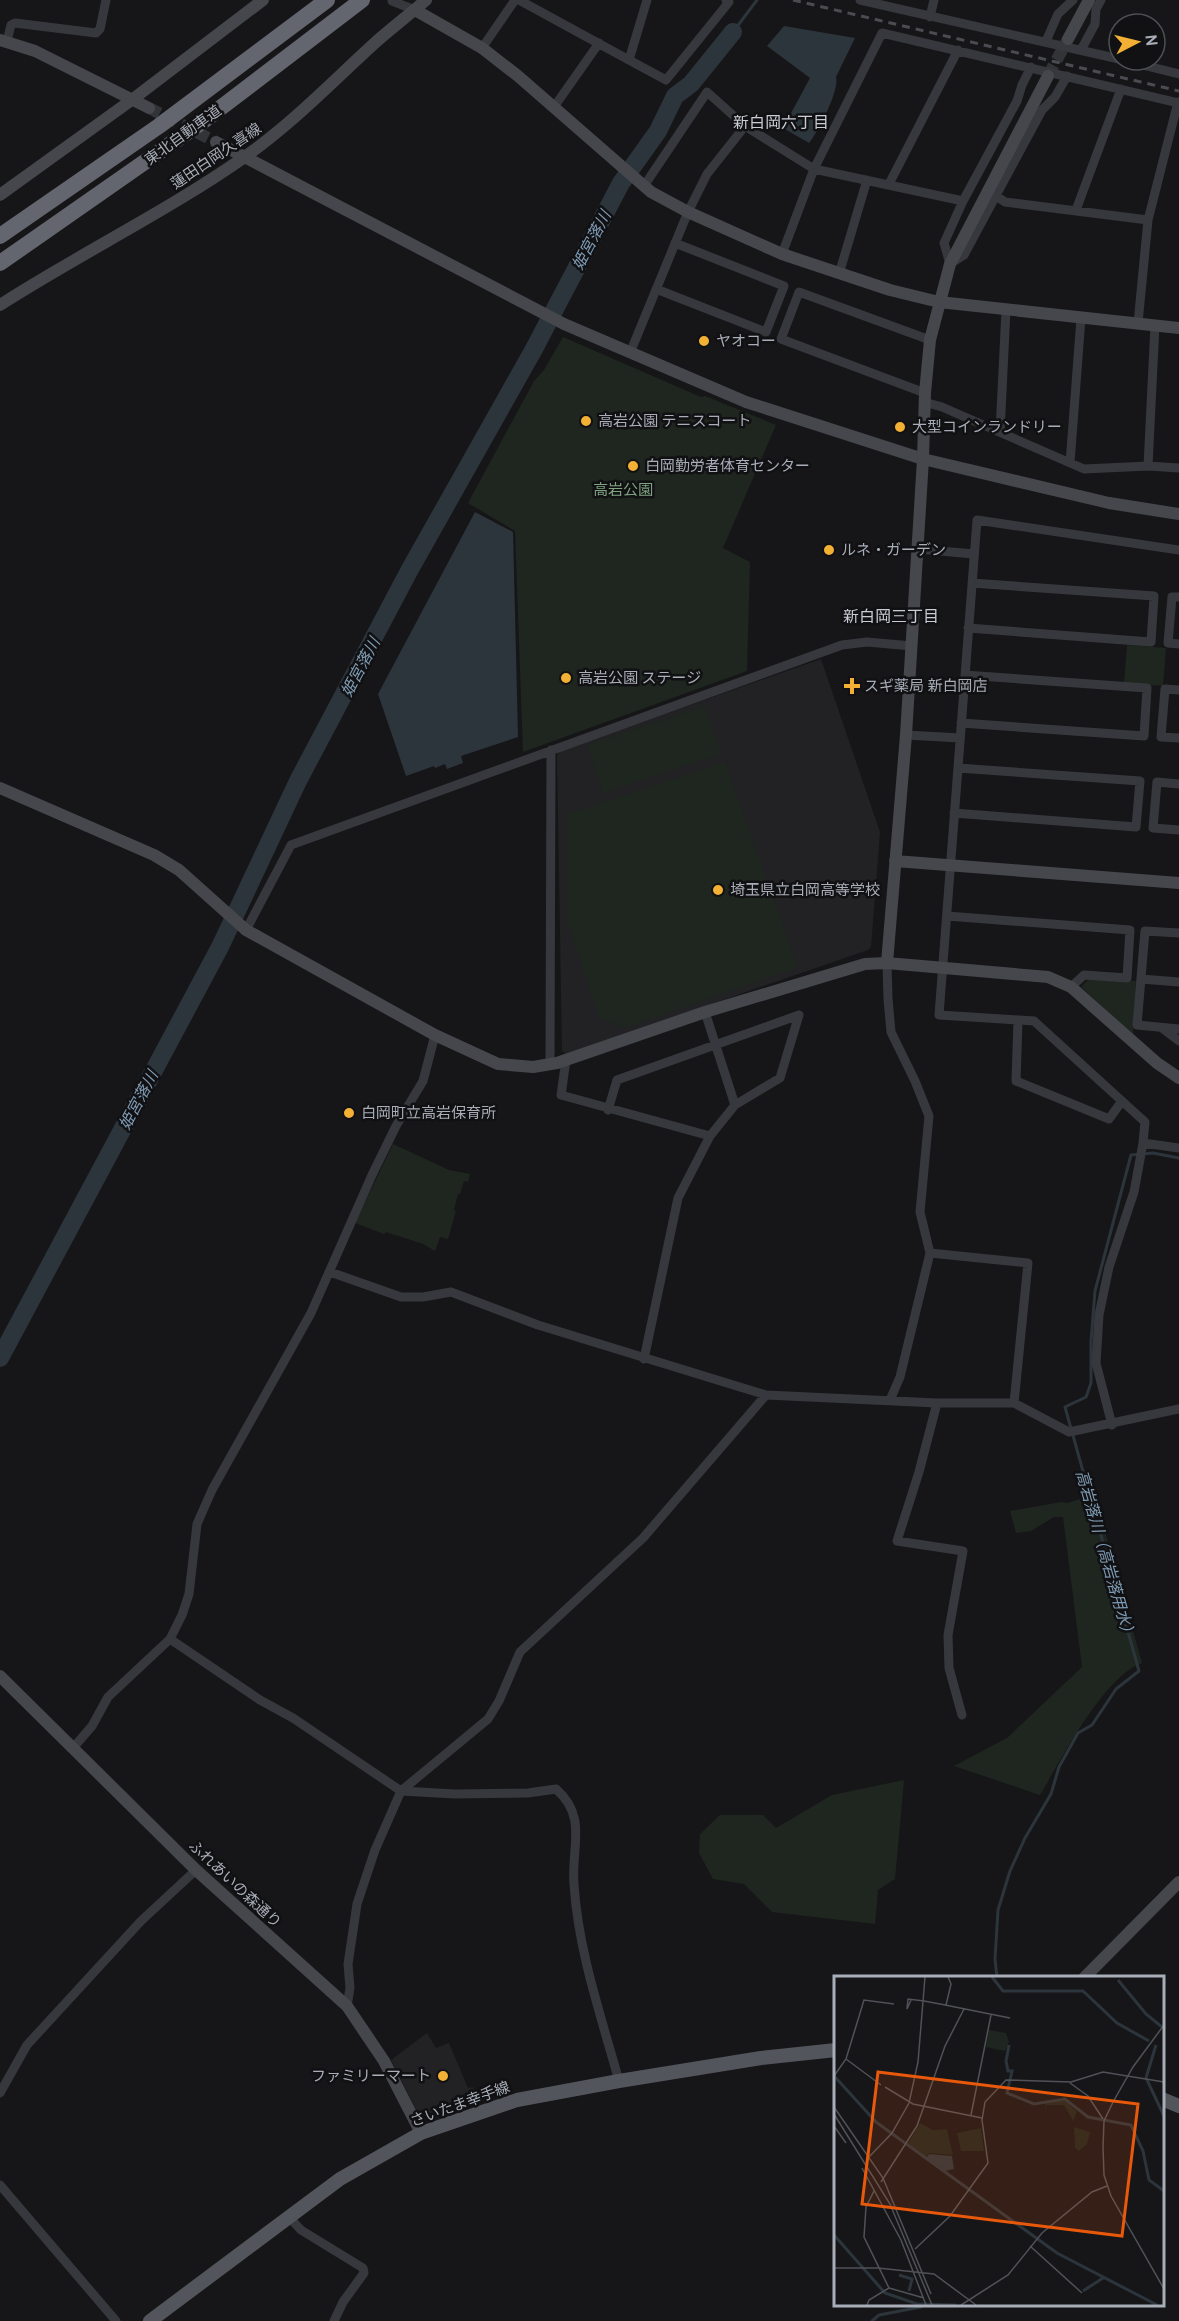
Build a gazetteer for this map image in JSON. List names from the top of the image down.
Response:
{
  "streets": {
    "highway": ["東北自動車道"],
    "main road": ["さいたま幸手線"],
    "street": ["蓮田白岡久喜線", "ふれあいの森通り"]
  },
  "crossings": [
    ["ふれあいの森通り", "さいたま幸手線"]
  ],
  "districts": ["新白岡六丁目", "新白岡三丁目"],
  "water": ["姫宮落川", "高岩落川（高岩落用水）"],
  "parks": ["高岩公園"],
  "places": {
    "other": [
      "ヤオコー",
      "高岩公園 テニスコート",
      "大型コインランドリー",
      "白岡勤労者体育センター",
      "ルネ・ガーデン",
      "高岩公園 ステージ",
      "埼玉県立白岡高等学校",
      "白岡町立高岩保育所",
      "ファミリーマート"
    ],
    "health": ["スギ薬局 新白岡店"]
  },
  "north": "right"
}
